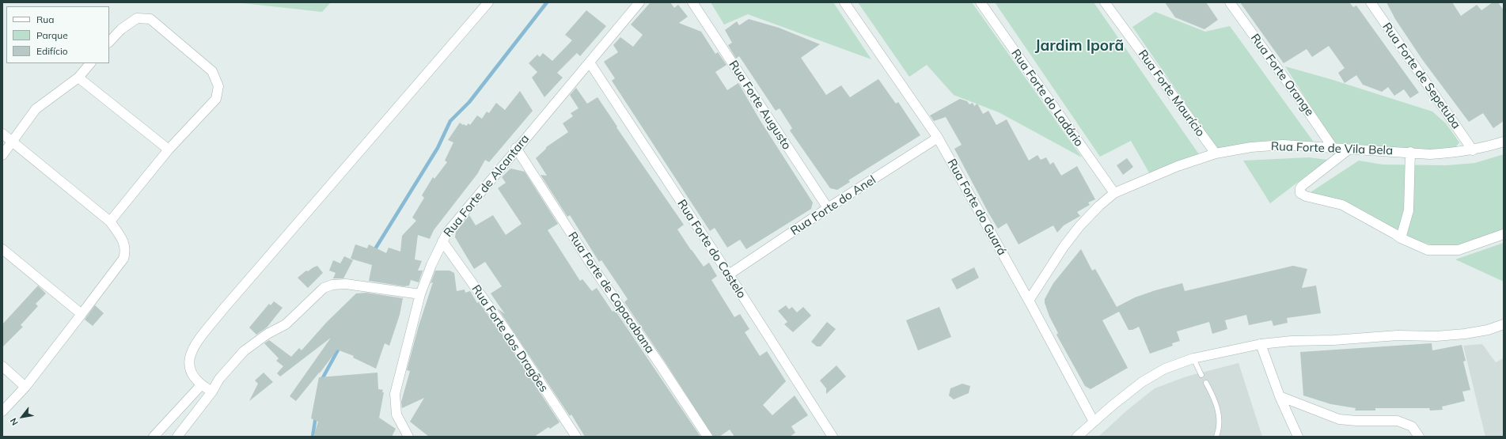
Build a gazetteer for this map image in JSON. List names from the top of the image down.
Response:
{
  "streets": {
    "street": [
      "Rua Forte Orange",
      "Rua Forte de Sepetuba",
      "Rua Forte Maurício",
      "Rua Forte do Ladário",
      "Rua Forte Augusto",
      "Rua Forte de Vila Bela",
      "Rua Forte de Alcantara",
      "Rua Forte do Anel",
      "Rua Forte do Guará",
      "Rua Forte do Castelo",
      "Rua Forte de Copacabana",
      "Rua Forte dos Dragões"
    ]
  },
  "crossings": [
    ["Rua Forte Orange", "Rua Forte de Vila Bela"],
    ["Rua Forte de Sepetuba", "Rua Forte de Vila Bela"],
    ["Rua Forte Maurício", "Rua Forte de Vila Bela"],
    ["Rua Forte do Ladário", "Rua Forte de Vila Bela"],
    ["Rua Forte Augusto", "Rua Forte do Anel"],
    ["Rua Forte de Vila Bela", "Rua Forte do Guará"],
    ["Rua Forte de Alcantara", "Rua Forte do Castelo"],
    ["Rua Forte de Alcantara", "Rua Forte de Copacabana"],
    ["Rua Forte de Alcantara", "Rua Forte dos Dragões"],
    ["Rua Forte do Anel", "Rua Forte do Guará"],
    ["Rua Forte do Anel", "Rua Forte do Castelo"]
  ],
  "districts": ["Jardim Iporã"],
  "legend": ["Rua", "Parque", "Edifício"],
  "north": "bottom left"
}
